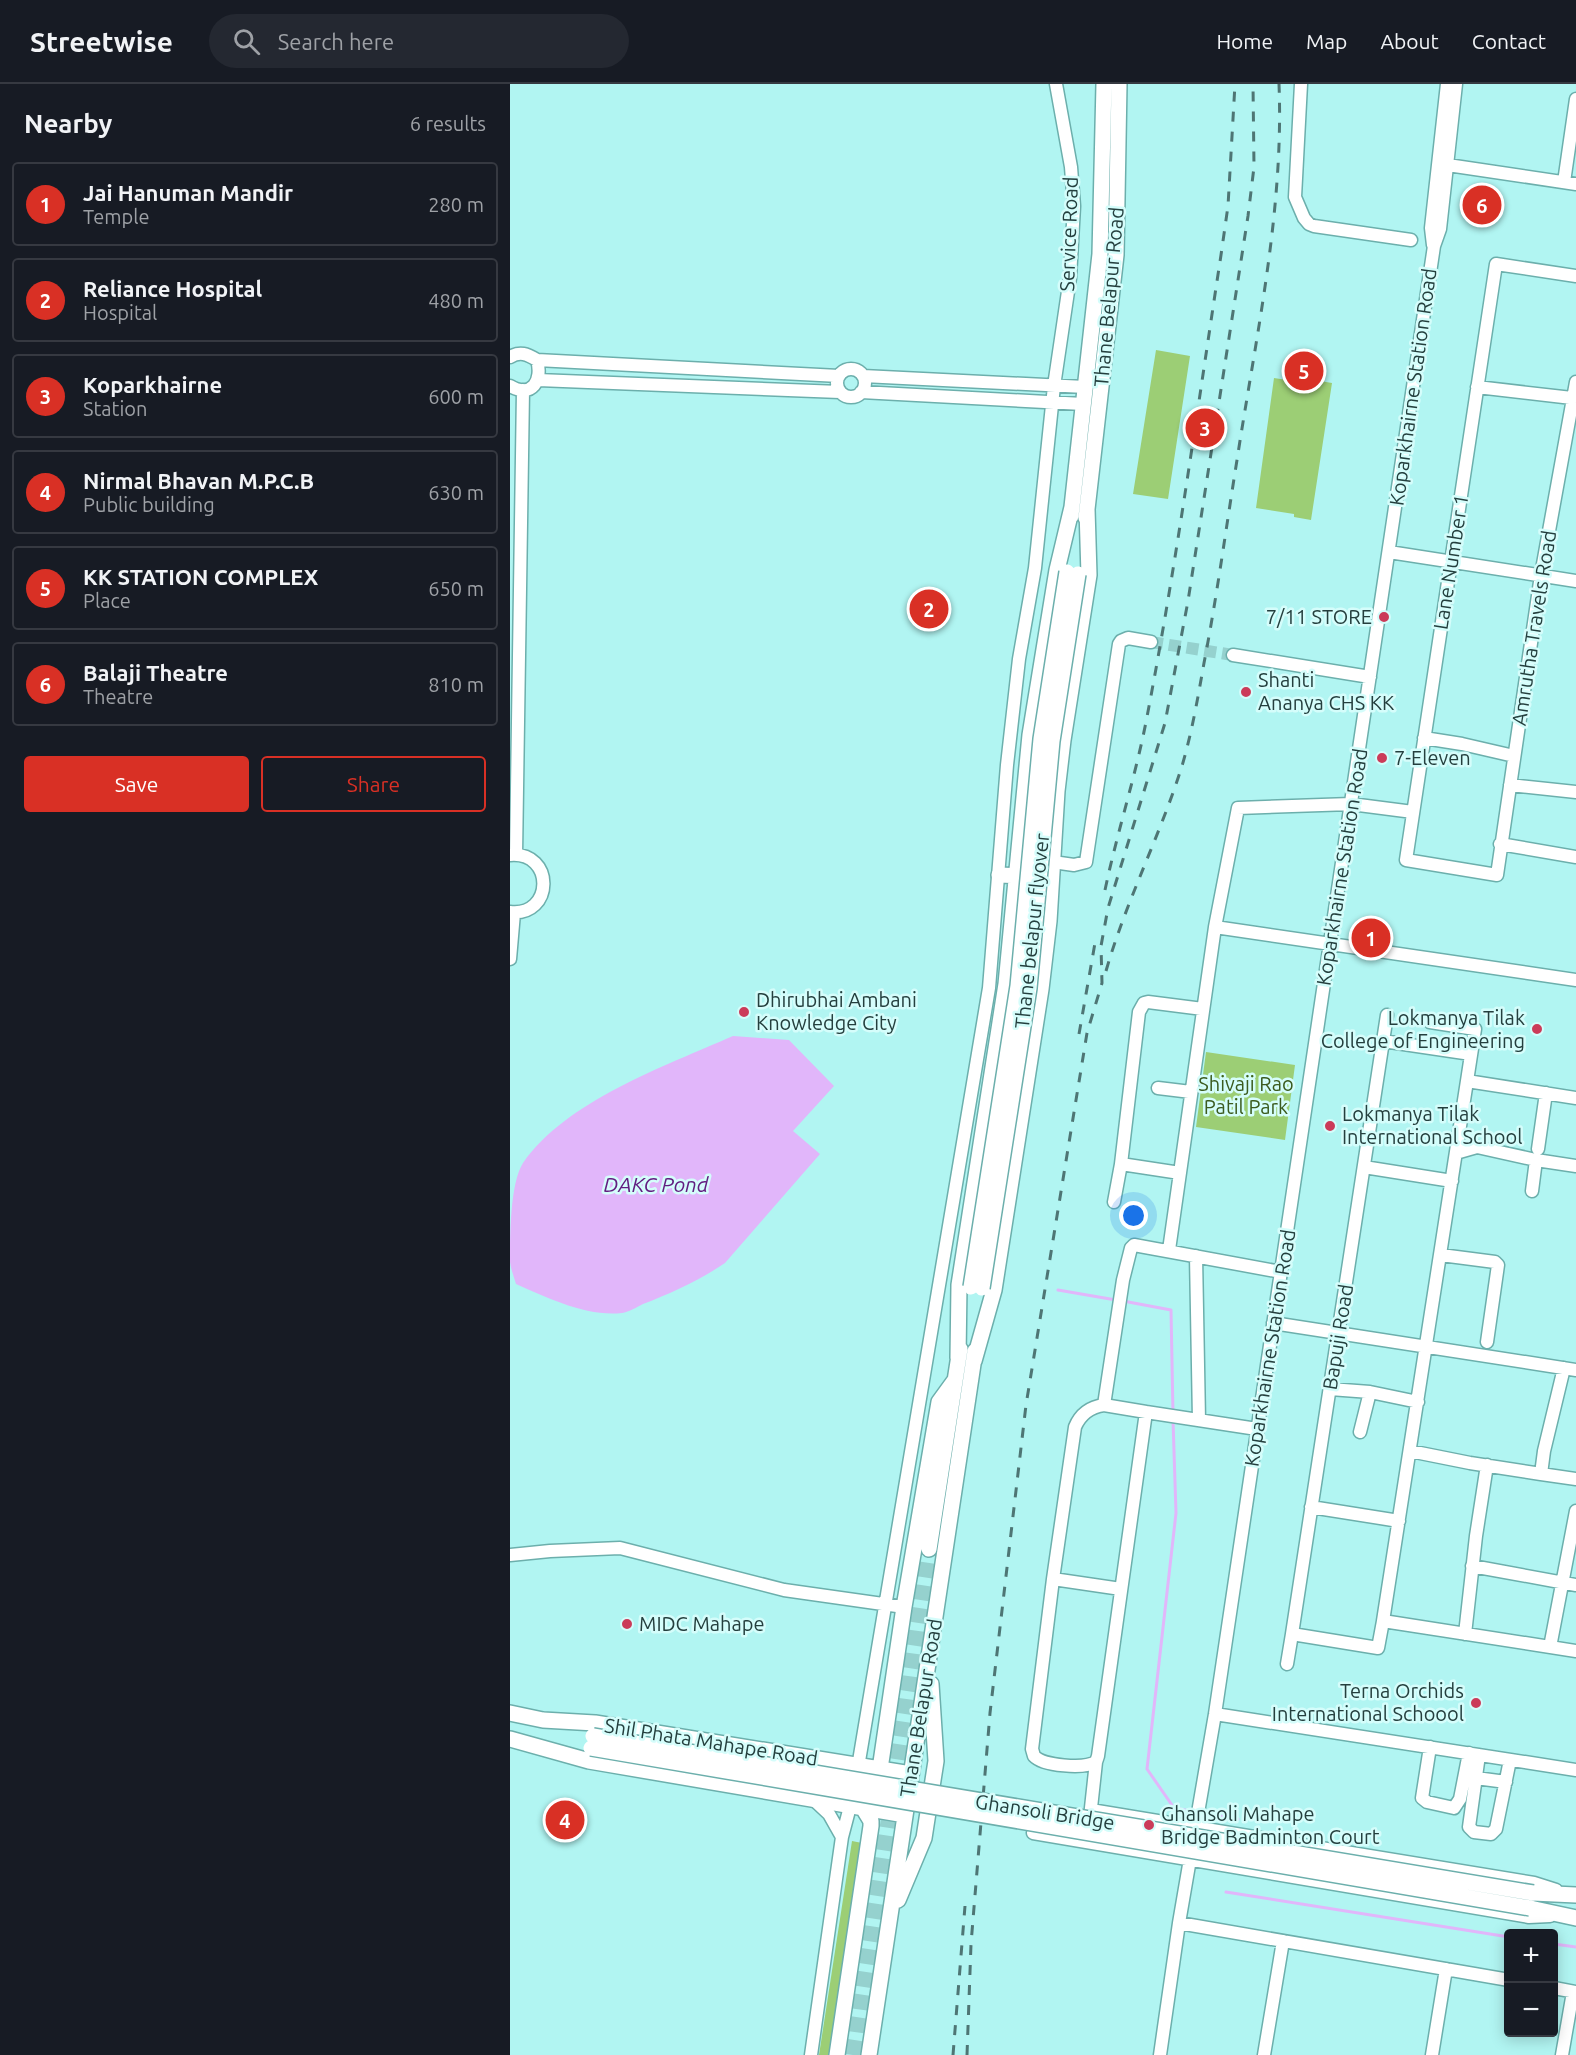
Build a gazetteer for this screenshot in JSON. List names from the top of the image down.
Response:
{
  "streets": {
    "main road": [
      "Thane Belapur Road",
      "Thane belapur flyover",
      "Shil Phata Mahape Road",
      "Ghansoli Bridge"
    ],
    "street": [
      "Service Road",
      "Koparkhairne Station Road",
      "Lane Number 1",
      "Amrutha Travels Road",
      "Bapuji Road"
    ]
  },
  "crossings": [
    ["Service Road", "Shil Phata Mahape Road"],
    ["Thane Belapur Road", "Thane belapur flyover"],
    ["Thane Belapur Road", "Shil Phata Mahape Road"],
    ["Lane Number 1", "Amrutha Travels Road"],
    ["Shil Phata Mahape Road", "Ghansoli Bridge"]
  ],
  "water": ["DAKC Pond"],
  "parks": ["Shivaji Rao Patil Park"],
  "places": [
    "7/11 STORE",
    "Shanti Ananya CHS KK",
    "7-Eleven",
    "Dhirubhai Ambani Knowledge City",
    "Lokmanya Tilak College of Engineering",
    "Lokmanya Tilak International School",
    "MIDC Mahape",
    "Terna Orchids International Schoool",
    "Ghansoli Mahape Bridge Badminton Court"
  ],
  "page": {
    "header": "Streetwise",
    "search": "Search here",
    "nav": [
      "Home",
      "Map",
      "About",
      "Contact"
    ],
    "heading": ["Nearby", "6 results"],
    "list": [
      {
        "mark": "1",
        "name": "Jai Hanuman Mandir",
        "note": "Temple",
        "value": "280 m"
      },
      {
        "mark": "2",
        "name": "Reliance Hospital",
        "note": "Hospital",
        "value": "480 m"
      },
      {
        "mark": "3",
        "name": "Koparkhairne",
        "note": "Station",
        "value": "600 m"
      },
      {
        "mark": "4",
        "name": "Nirmal Bhavan M.P.C.B",
        "note": "Public building",
        "value": "630 m"
      },
      {
        "mark": "5",
        "name": "KK STATION COMPLEX",
        "note": "Place",
        "value": "650 m"
      },
      {
        "mark": "6",
        "name": "Balaji Theatre",
        "note": "Theatre",
        "value": "810 m"
      }
    ],
    "pins": [
      "6",
      "5",
      "3",
      "2",
      "1",
      "4"
    ],
    "buttons": ["Save", "Share"],
    "map_buttons": ["+", "−"]
  }
}
